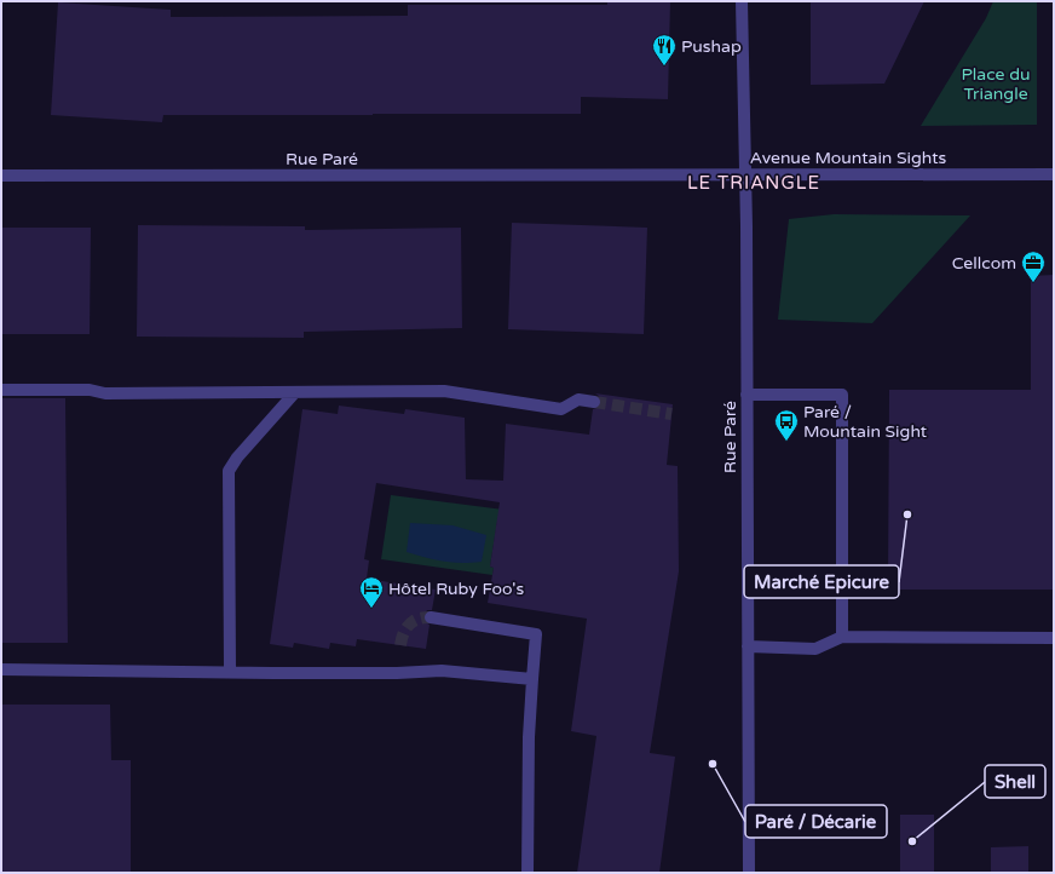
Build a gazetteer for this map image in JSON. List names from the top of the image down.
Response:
{
  "streets": {
    "street": ["Avenue Mountain Sights", "Rue Paré"]
  },
  "crossings": [
    ["Avenue Mountain Sights", "Rue Paré"]
  ],
  "districts": ["LE TRIANGLE"],
  "parks": ["Place du Triangle"],
  "places": {
    "restaurant": ["Pushap"],
    "office": ["Cellcom"],
    "bus stop": ["Paré / Mountain Sight"],
    "other": ["Marché Epicure", "Paré / Décarie", "Shell"],
    "hotel": ["Hôtel Ruby Foo's"]
  }
}
